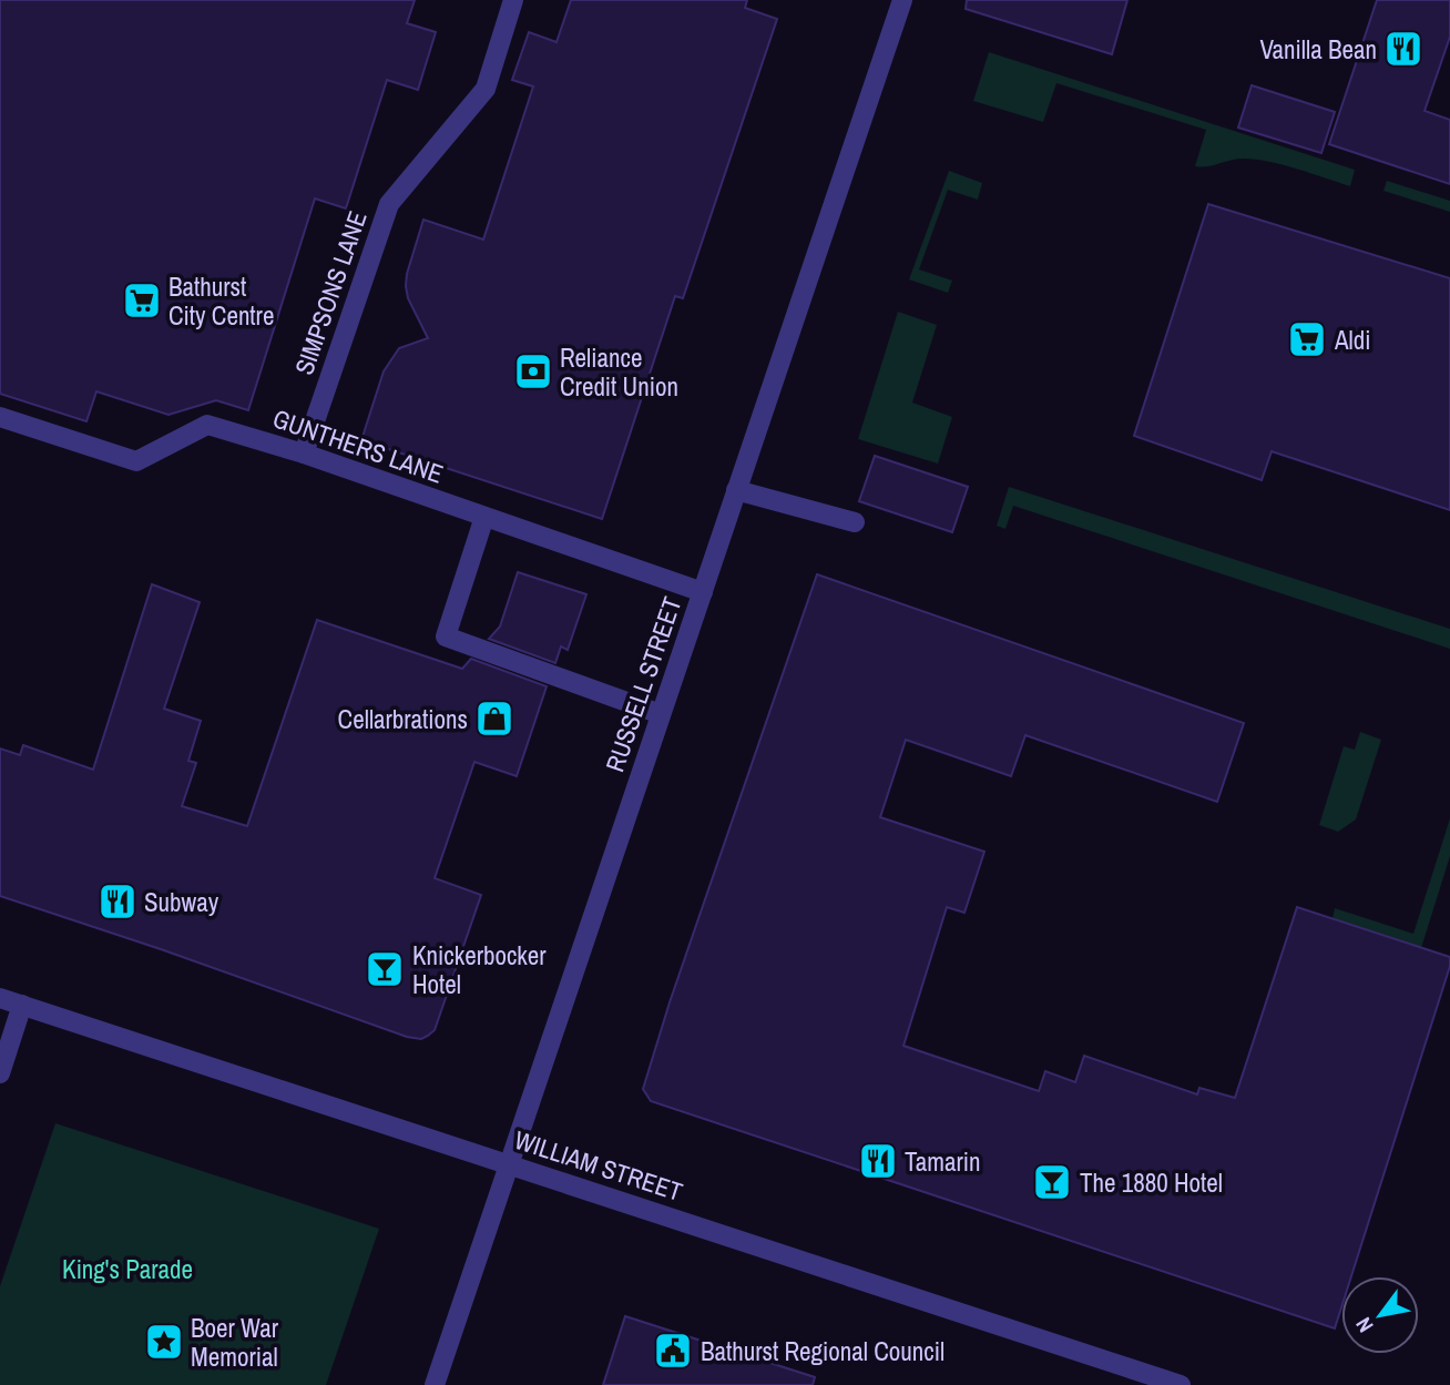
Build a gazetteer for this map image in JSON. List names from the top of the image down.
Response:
{
  "streets": {
    "street": [
      "SIMPSONS LANE",
      "GUNTHERS LANE",
      "RUSSELL STREET",
      "WILLIAM STREET"
    ]
  },
  "crossings": [
    ["SIMPSONS LANE", "GUNTHERS LANE"],
    ["GUNTHERS LANE", "RUSSELL STREET"],
    ["RUSSELL STREET", "WILLIAM STREET"]
  ],
  "parks": ["King's Parade"],
  "places": {
    "restaurant": ["Vanilla Bean", "Subway", "Tamarin"],
    "supermarket": ["Bathurst City Centre", "Aldi"],
    "bank": ["Reliance Credit Union"],
    "shop": ["Cellarbrations"],
    "bar": ["Knickerbocker Hotel", "The 1880 Hotel"],
    "place": ["Boer War Memorial"],
    "public building": ["Bathurst Regional Council"]
  },
  "north": "bottom left"
}
